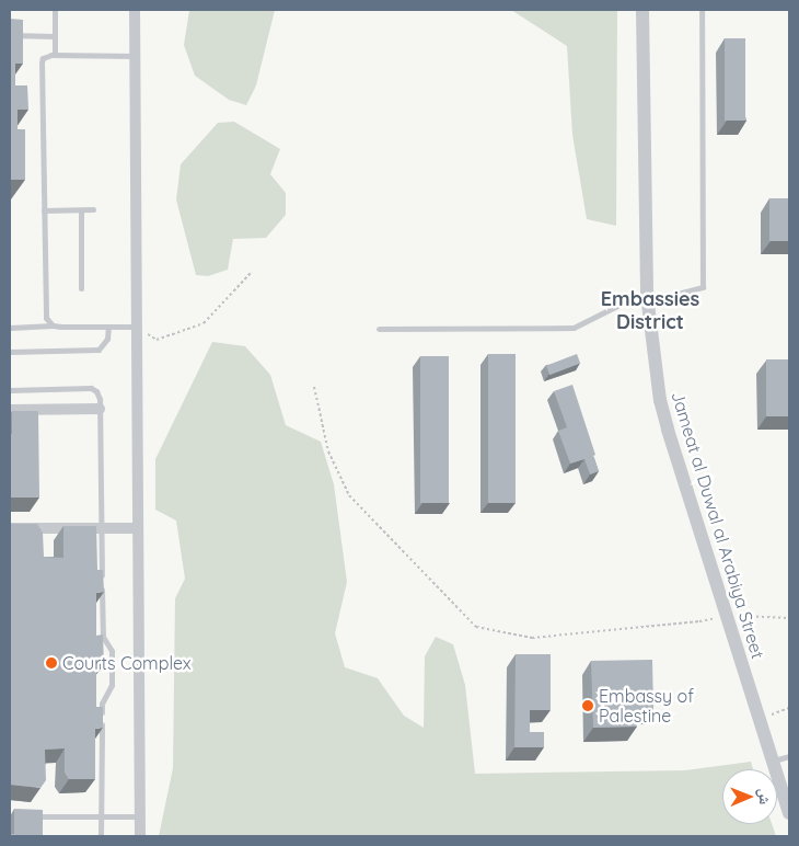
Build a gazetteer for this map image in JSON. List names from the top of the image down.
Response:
{
  "streets": {
    "street": ["Jameat al Duwal al Arabiya Street"]
  },
  "districts": ["Embassies District"],
  "places": ["Courts Complex", "Embassy of Palestine"],
  "north": "right"
}
